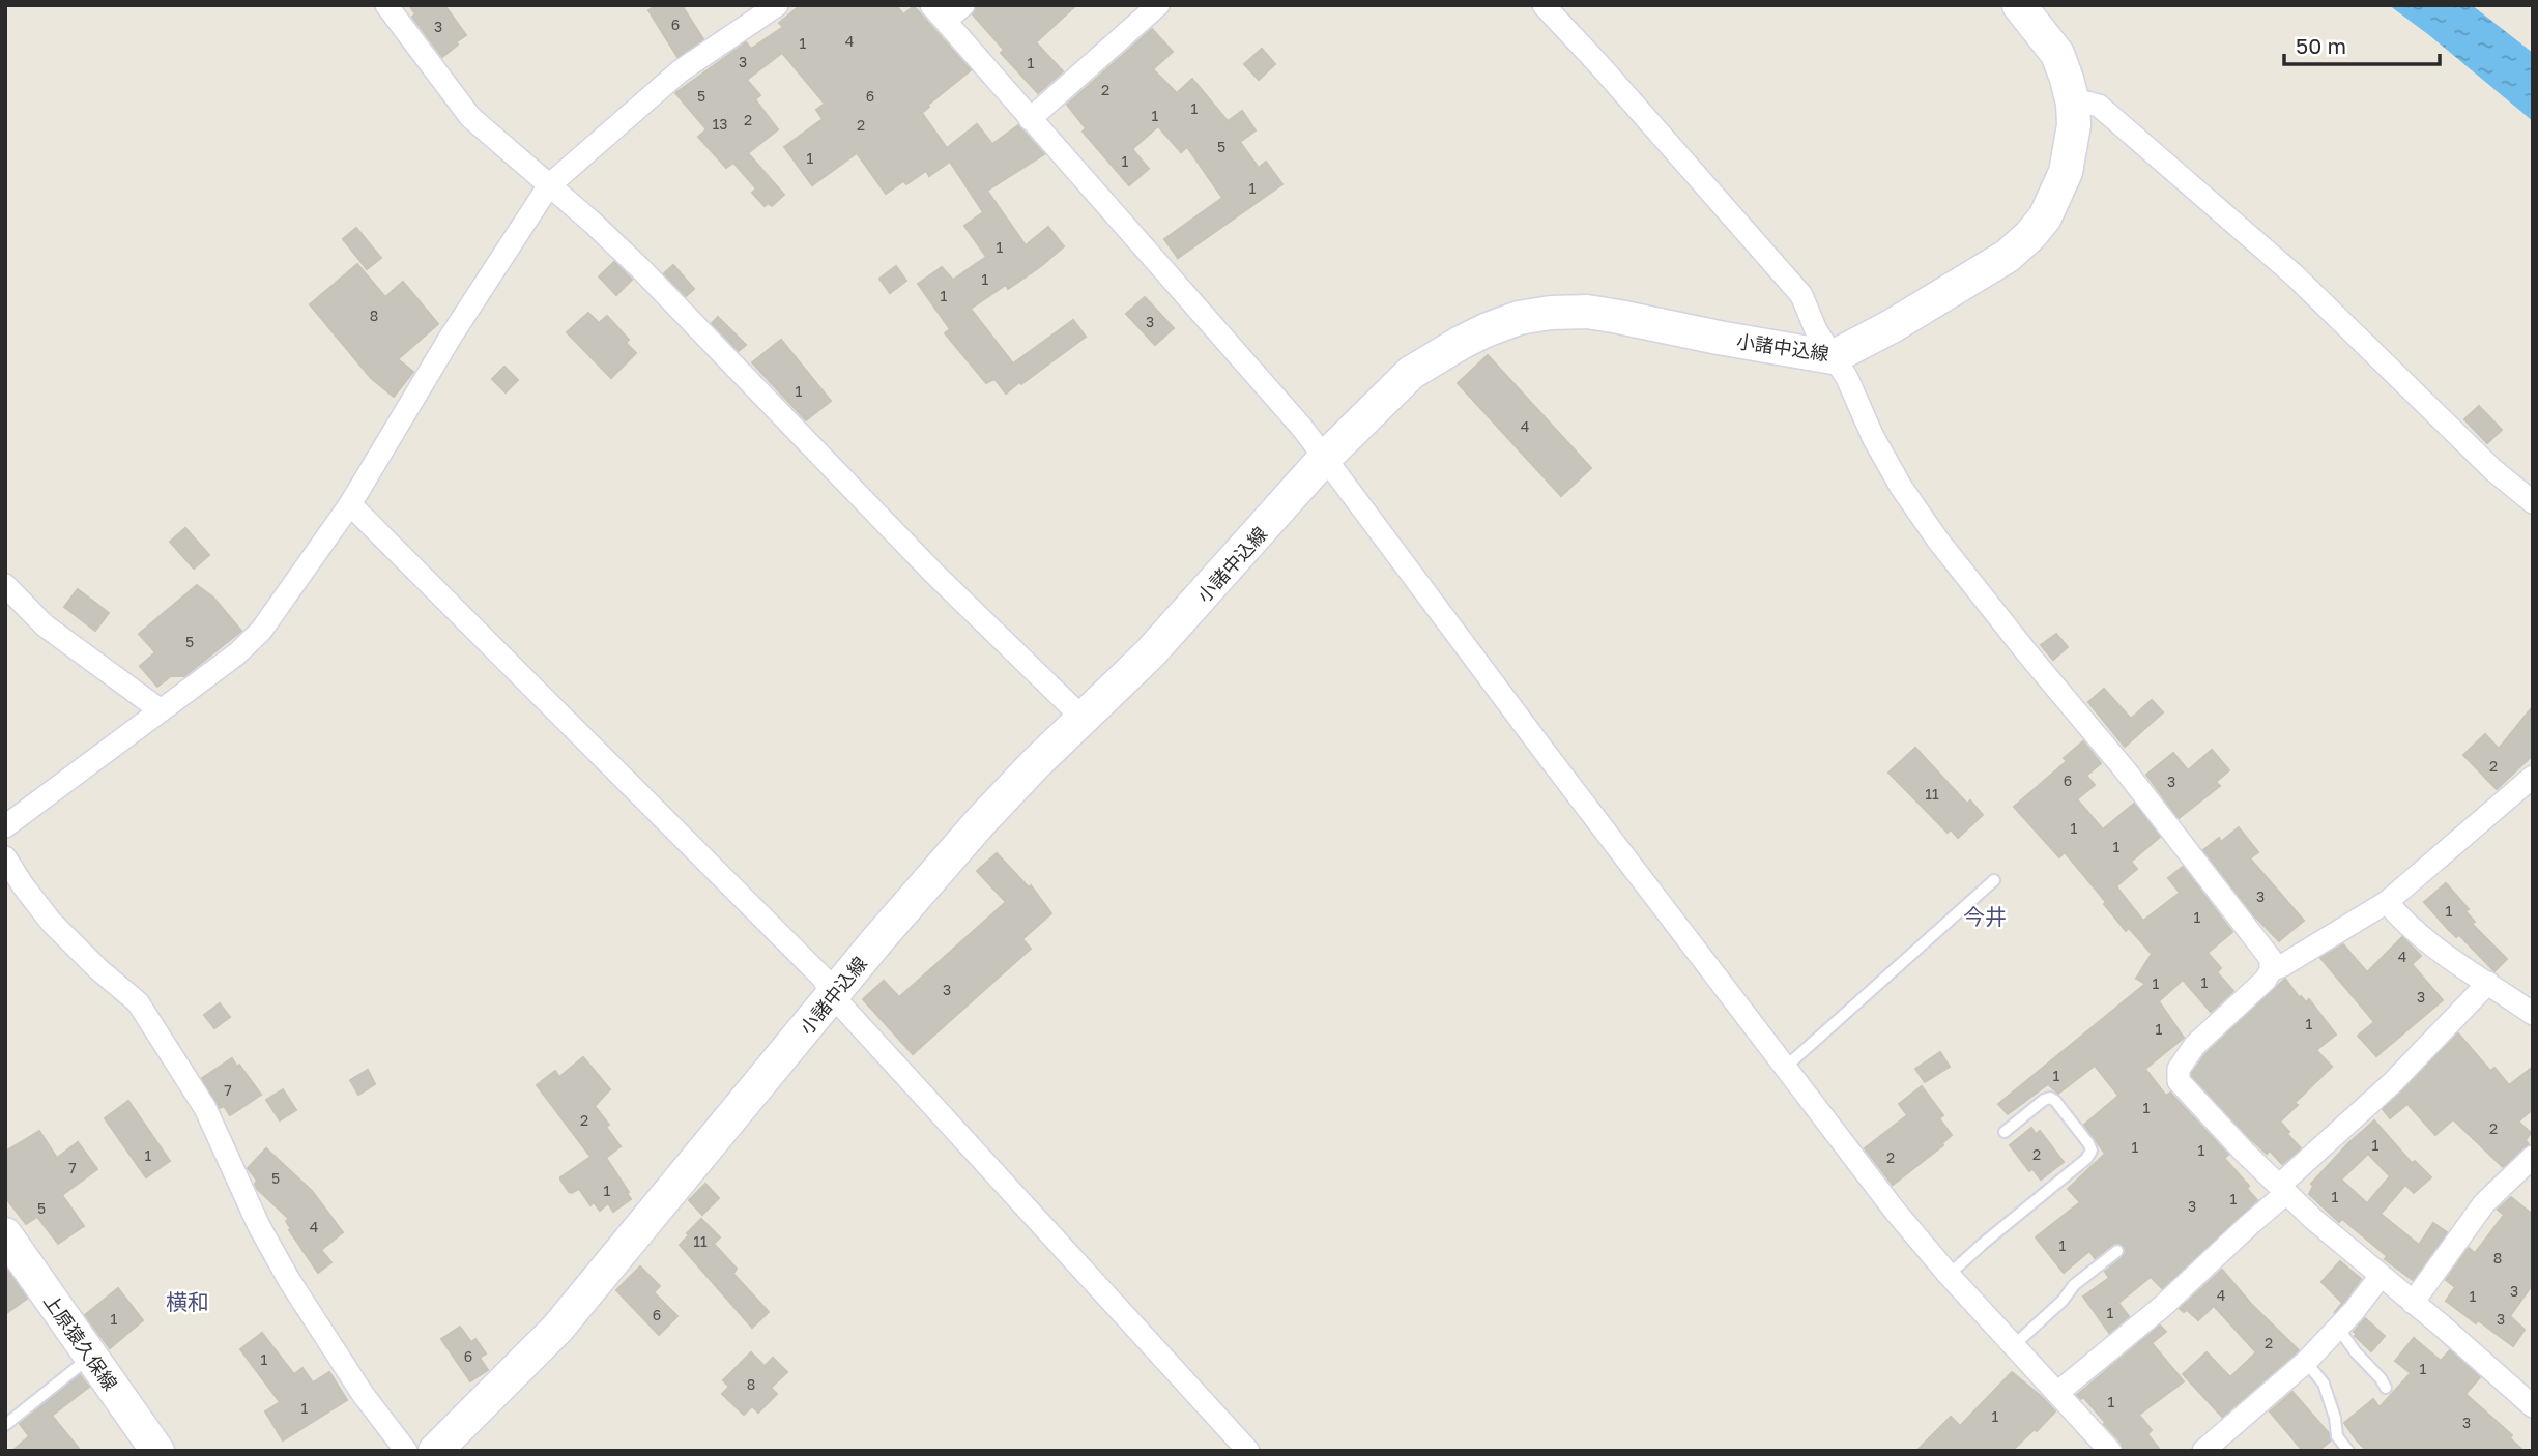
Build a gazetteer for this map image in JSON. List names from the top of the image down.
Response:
{
  "streets": {
    "main road": ["小諸中込線", "上原猿久保線"]
  },
  "districts": ["今井", "横和"],
  "house_numbers": [
    "6",
    "3",
    "4",
    "1",
    "3",
    "1",
    "2",
    "5",
    "6",
    "1",
    "1",
    "2",
    "13",
    "2",
    "5",
    "1",
    "1",
    "1",
    "1",
    "1",
    "1",
    "8",
    "3",
    "1",
    "4",
    "5",
    "2",
    "6",
    "3",
    "11",
    "1",
    "1",
    "3",
    "1",
    "1",
    "4",
    "1",
    "1",
    "3",
    "3",
    "1",
    "1",
    "1",
    "7",
    "1",
    "2",
    "2",
    "1",
    "1",
    "1",
    "2",
    "1",
    "2",
    "7",
    "5",
    "1",
    "1",
    "1",
    "3",
    "5",
    "4",
    "11",
    "1",
    "8",
    "3",
    "4",
    "1",
    "1",
    "6",
    "1",
    "3",
    "2",
    "6",
    "1",
    "1",
    "8",
    "1",
    "1",
    "1",
    "3"
  ],
  "scale_bar": "50 m"
}
